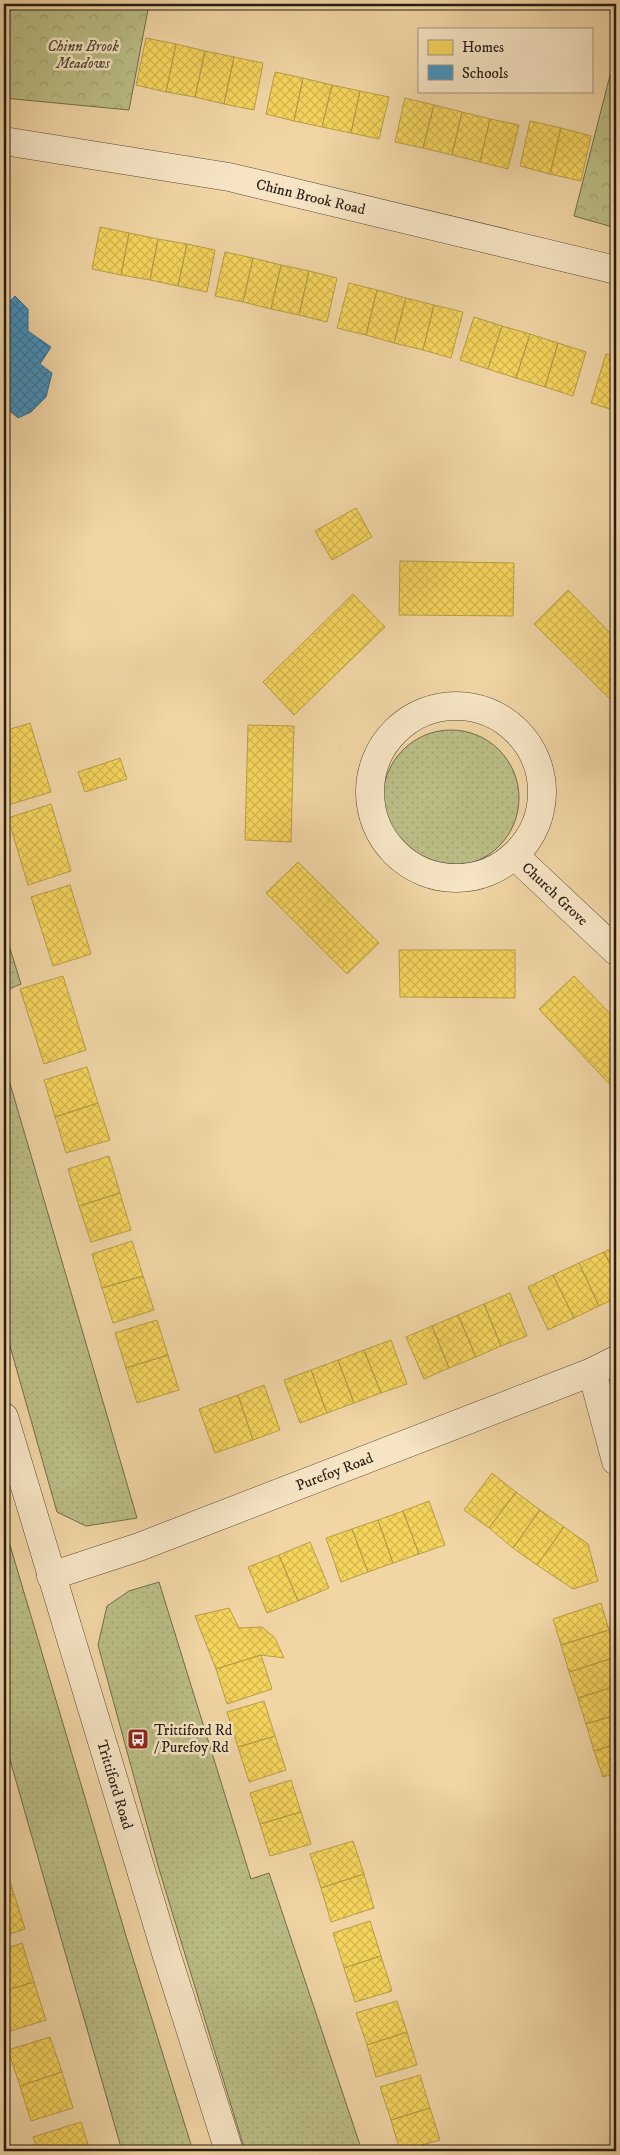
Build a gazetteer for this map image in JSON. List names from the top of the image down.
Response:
{
  "streets": {
    "street": [
      "Chinn Brook Road",
      "Church Grove",
      "Purefoy Road",
      "Trittiford Road"
    ]
  },
  "crossings": [
    ["Purefoy Road", "Trittiford Road"]
  ],
  "parks": ["Chinn Brook Meadows"],
  "places": {
    "bus stop": ["Trittiford Rd / Purefoy Rd"]
  },
  "legend": ["Homes", "Schools"]
}
